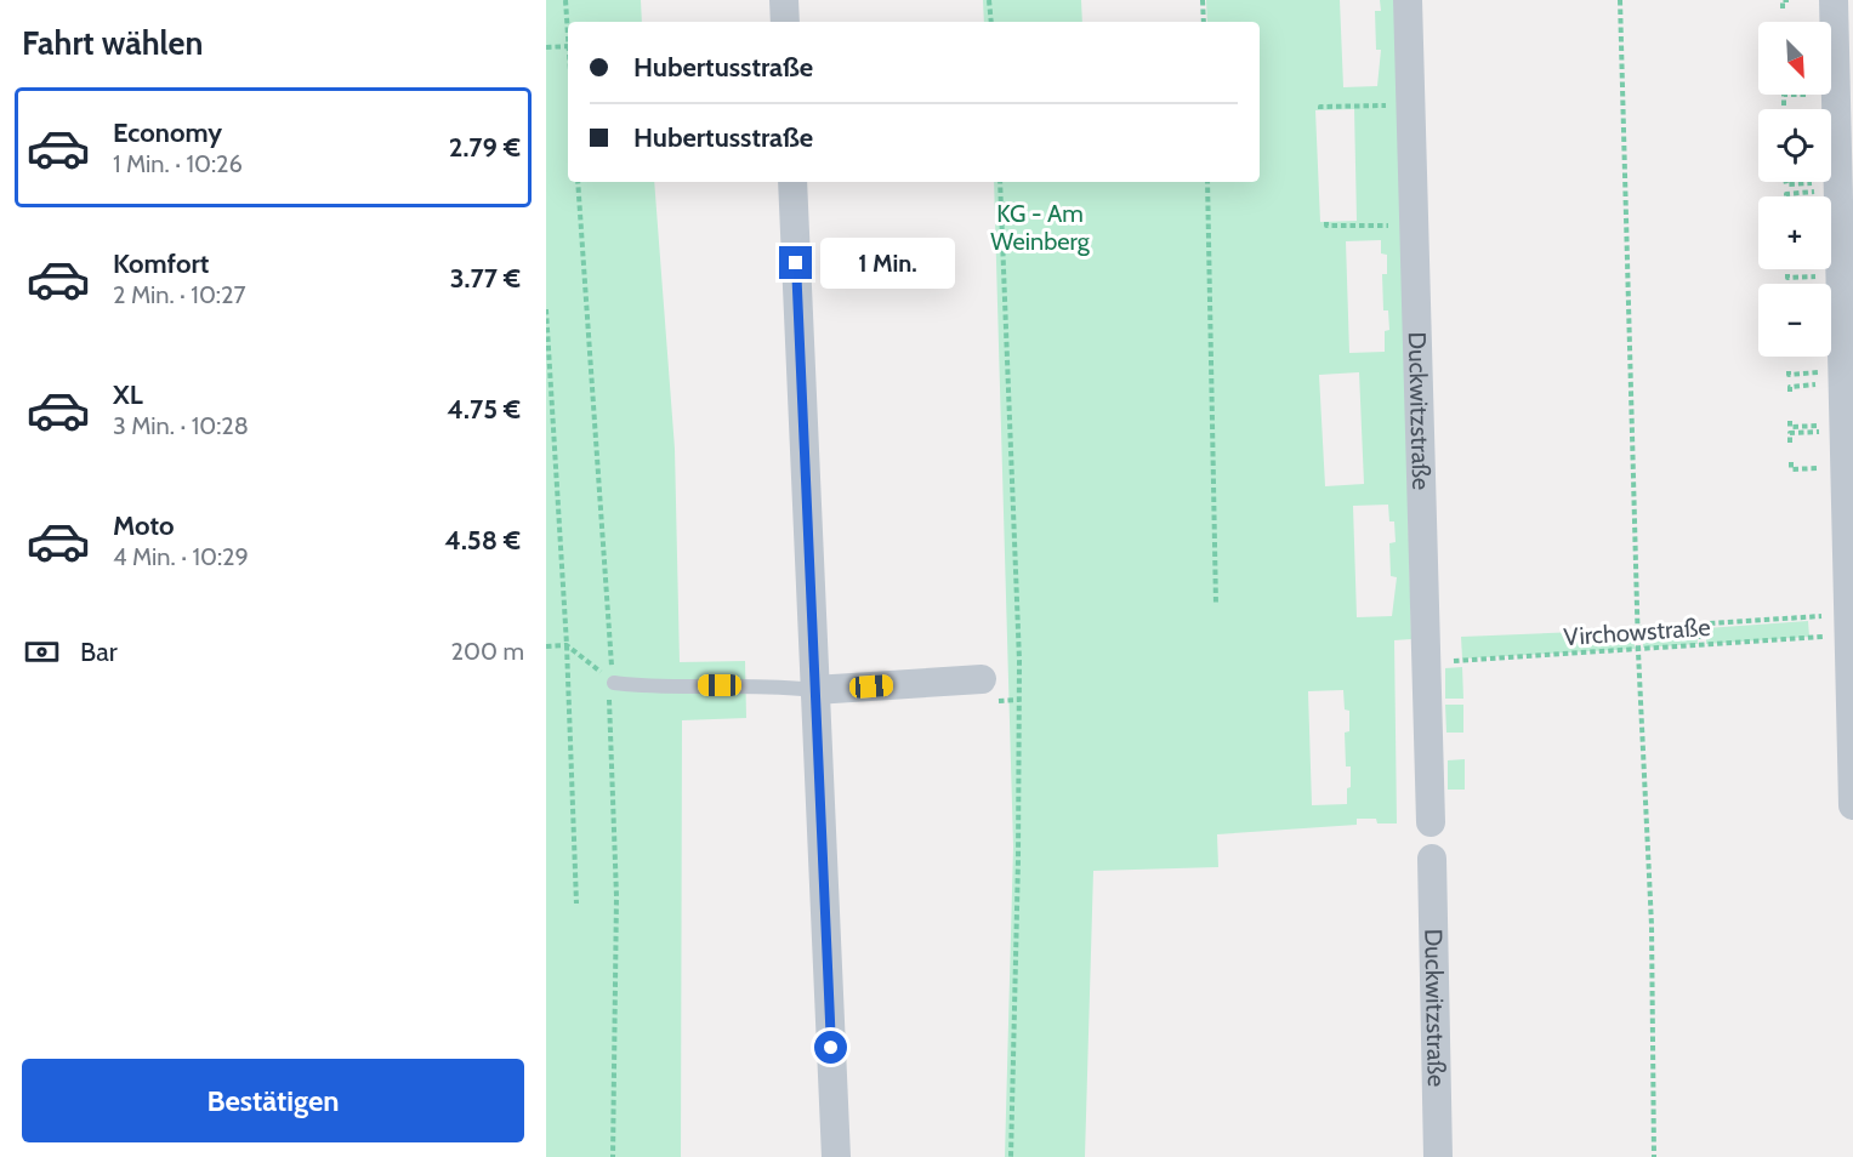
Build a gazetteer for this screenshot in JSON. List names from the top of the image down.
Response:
{
  "streets": {
    "street": ["Duckwitzstraße"],
    "path": ["Virchowstraße"]
  },
  "crossings": [
    ["Duckwitzstraße", "Virchowstraße"]
  ],
  "parks": ["KG - Am Weinberg"],
  "north": "bottom right",
  "page": {
    "heading": "Fahrt wählen",
    "map_buttons": ["+", "−"],
    "banner": ["Hubertusstraße", "Hubertusstraße"],
    "list": [
      {
        "name": "Economy",
        "note": "1 Min. · 10:26",
        "value": "2.79 €"
      },
      {
        "name": "Komfort",
        "note": "2 Min. · 10:27",
        "value": "3.77 €"
      },
      {
        "name": "XL",
        "note": "3 Min. · 10:28",
        "value": "4.75 €"
      },
      {
        "name": "Moto",
        "note": "4 Min. · 10:29",
        "value": "4.58 €"
      }
    ],
    "bubble": "1 Min.",
    "pay": ["Bar", "200 m"],
    "buttons": "Bestätigen"
  }
}
